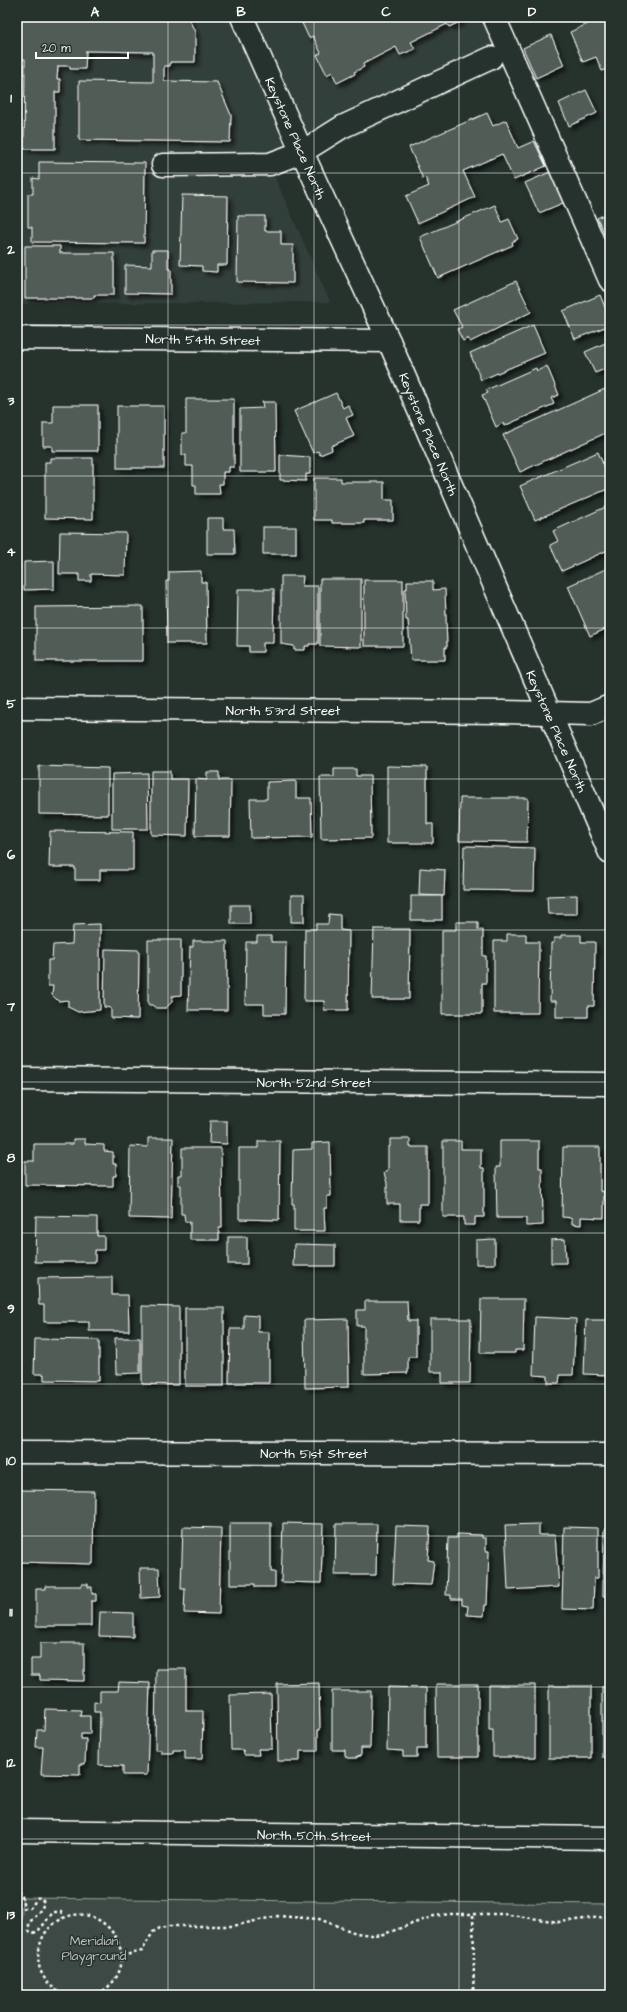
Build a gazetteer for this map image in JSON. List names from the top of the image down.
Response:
{
  "streets": {
    "street": [
      "Keystone Place North",
      "North 54th Street",
      "North 53rd Street",
      "North 52nd Street",
      "North 51st Street",
      "North 50th Street"
    ]
  },
  "crossings": [
    ["Keystone Place North", "North 54th Street"],
    ["Keystone Place North", "North 53rd Street"]
  ],
  "parks": ["Meridian Playground"],
  "scale_bar": "20 m",
  "grid": {
    "columns": [
      "A",
      "B",
      "C",
      "D"
    ],
    "rows": [
      "1",
      "2",
      "3",
      "4",
      "5",
      "6",
      "7",
      "8",
      "9",
      "10",
      "11",
      "12",
      "13"
    ]
  }
}
